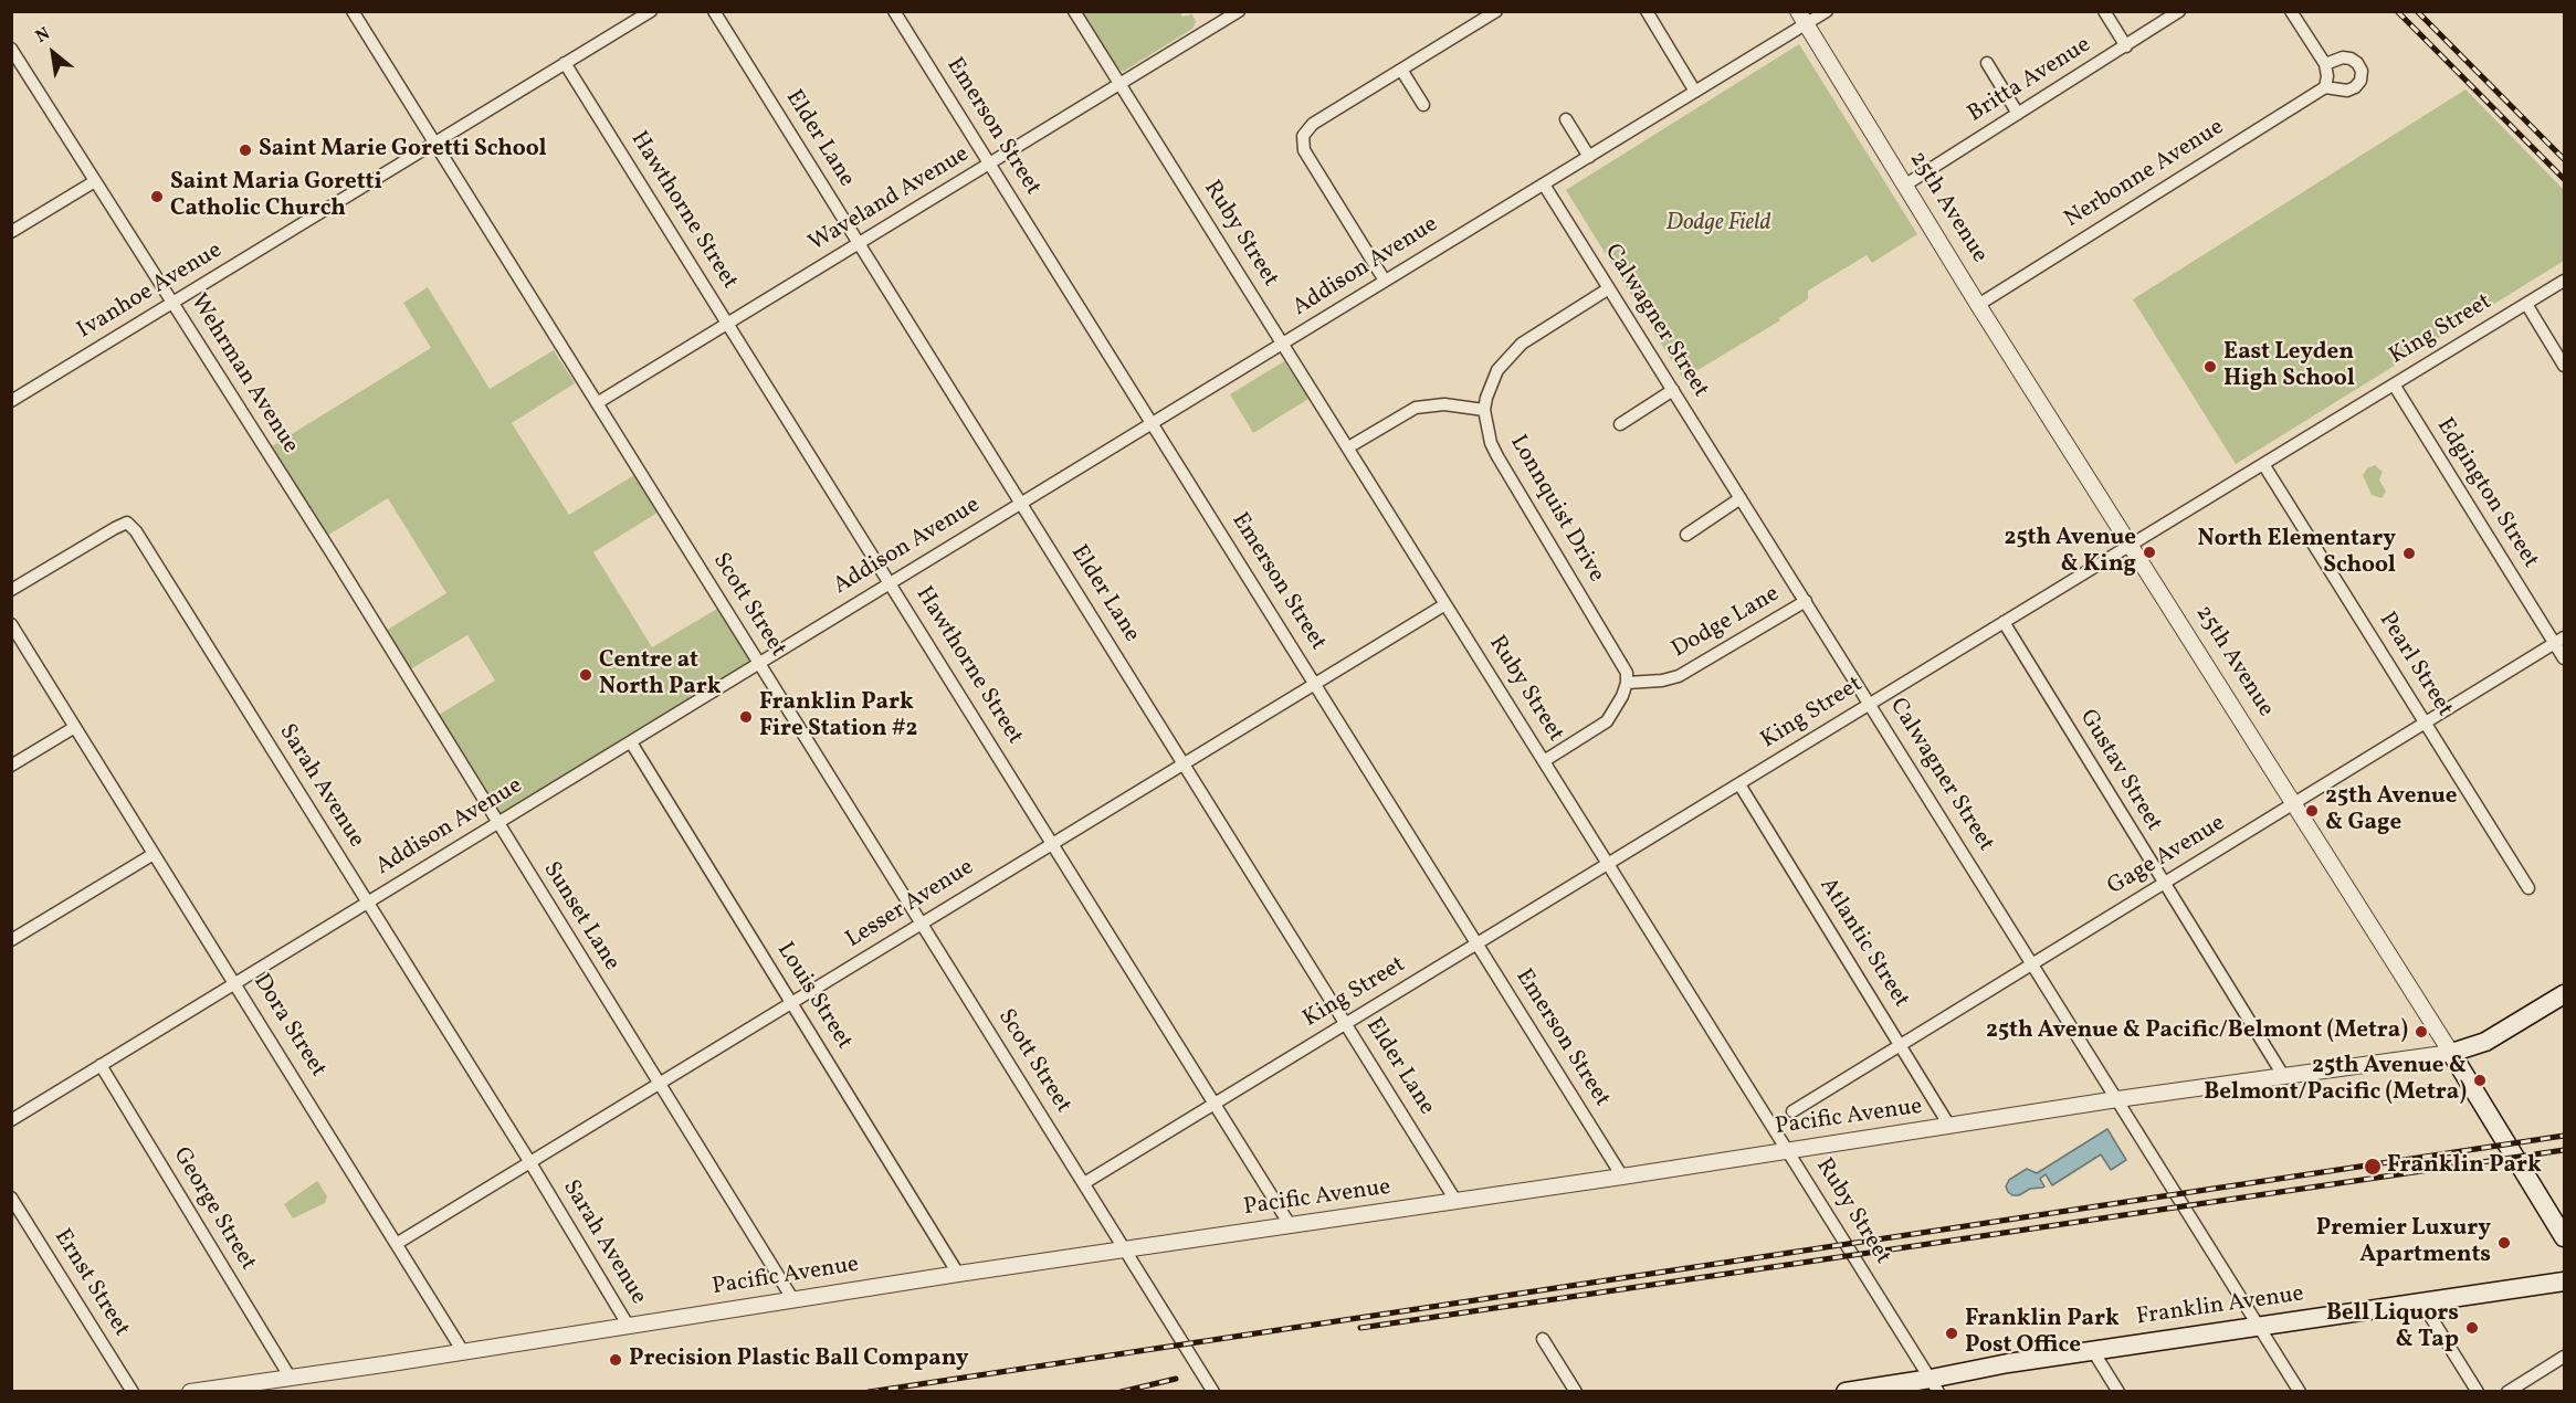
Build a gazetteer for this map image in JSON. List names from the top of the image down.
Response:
{
  "streets": {
    "main road": ["25th Avenue", "Franklin Avenue"],
    "street": [
      "Britta Avenue",
      "Emerson Street",
      "Elder Lane",
      "Nerbonne Avenue",
      "Waveland Avenue",
      "Hawthorne Street",
      "Ruby Street",
      "Addison Avenue",
      "Ivanhoe Avenue",
      "Calwagner Street",
      "King Street",
      "Wehrman Avenue",
      "Edgington Street",
      "Lonnquist Drive",
      "Scott Street",
      "Dodge Lane",
      "Pearl Street",
      "Gustav Street",
      "Sarah Avenue",
      "Gage Avenue",
      "Lesser Avenue",
      "Sunset Lane",
      "Atlantic Street",
      "Louis Street",
      "Dora Street",
      "Pacific Avenue",
      "George Street",
      "Ernst Street"
    ]
  },
  "crossings": [
    ["Britta Avenue", "25th Avenue"],
    ["Emerson Street", "Waveland Avenue"],
    ["Emerson Street", "Addison Avenue"],
    ["Emerson Street", "King Street"],
    ["Emerson Street", "Lesser Avenue"],
    ["Emerson Street", "Pacific Avenue"],
    ["Elder Lane", "Waveland Avenue"],
    ["Elder Lane", "Addison Avenue"],
    ["Elder Lane", "King Street"],
    ["Elder Lane", "Lesser Avenue"],
    ["Elder Lane", "Pacific Avenue"],
    ["Nerbonne Avenue", "25th Avenue"],
    ["Waveland Avenue", "Hawthorne Street"],
    ["Waveland Avenue", "Ruby Street"],
    ["Waveland Avenue", "Scott Street"],
    ["25th Avenue", "Addison Avenue"],
    ["25th Avenue", "King Street"],
    ["25th Avenue", "Gage Avenue"],
    ["25th Avenue", "Pacific Avenue"],
    ["Hawthorne Street", "Addison Avenue"],
    ["Hawthorne Street", "Ivanhoe Avenue"],
    ["Hawthorne Street", "King Street"],
    ["Hawthorne Street", "Lesser Avenue"],
    ["Hawthorne Street", "Pacific Avenue"],
    ["Ruby Street", "Addison Avenue"],
    ["Ruby Street", "King Street"],
    ["Ruby Street", "Lesser Avenue"],
    ["Ruby Street", "Pacific Avenue"],
    ["Ruby Street", "Franklin Avenue"],
    ["Addison Avenue", "Calwagner Street"],
    ["Addison Avenue", "Scott Street"],
    ["Addison Avenue", "Sarah Avenue"],
    ["Addison Avenue", "Sunset Lane"],
    ["Addison Avenue", "Louis Street"],
    ["Addison Avenue", "Dora Street"],
    ["Addison Avenue", "George Street"],
    ["Ivanhoe Avenue", "Wehrman Avenue"],
    ["Ivanhoe Avenue", "Scott Street"],
    ["Calwagner Street", "King Street"],
    ["Calwagner Street", "Lonnquist Drive"],
    ["Calwagner Street", "Dodge Lane"],
    ["Calwagner Street", "Gage Avenue"],
    ["Calwagner Street", "Pacific Avenue"],
    ["Calwagner Street", "Franklin Avenue"],
    ["King Street", "Edgington Street"],
    ["King Street", "Scott Street"],
    ["King Street", "Pearl Street"],
    ["King Street", "Gustav Street"],
    ["King Street", "Atlantic Street"],
    ["Wehrman Avenue", "Sunset Lane"],
    ["Edgington Street", "Gage Avenue"],
    ["Lonnquist Drive", "Dodge Lane"],
    ["Scott Street", "Lesser Avenue"],
    ["Scott Street", "Pacific Avenue"],
    ["Pearl Street", "Gage Avenue"],
    ["Gustav Street", "Gage Avenue"],
    ["Gustav Street", "Pacific Avenue"],
    ["Sarah Avenue", "Lesser Avenue"],
    ["Sarah Avenue", "Pacific Avenue"],
    ["Gage Avenue", "Atlantic Street"],
    ["Lesser Avenue", "Sunset Lane"],
    ["Lesser Avenue", "Louis Street"],
    ["Lesser Avenue", "Dora Street"],
    ["Sunset Lane", "Pacific Avenue"],
    ["Atlantic Street", "Pacific Avenue"],
    ["Louis Street", "Pacific Avenue"],
    ["Dora Street", "Pacific Avenue"],
    ["Pacific Avenue", "George Street"]
  ],
  "parks": ["Dodge Field"],
  "places": [
    "Saint Marie Goretti School",
    "Saint Maria Goretti Catholic Church",
    "East Leyden High School",
    "25th Avenue & King",
    "North Elementary School",
    "Centre at North Park",
    "Franklin Park Fire Station #2",
    "25th Avenue & Gage",
    "25th Avenue & Pacific/Belmont (Metra)",
    "25th Avenue & Belmont/Pacific (Metra)",
    "Franklin Park",
    "Premier Luxury Apartments",
    "Bell Liquors & Tap",
    "Franklin Park Post Office",
    "Precision Plastic Ball Company"
  ],
  "north": "top left"
}
